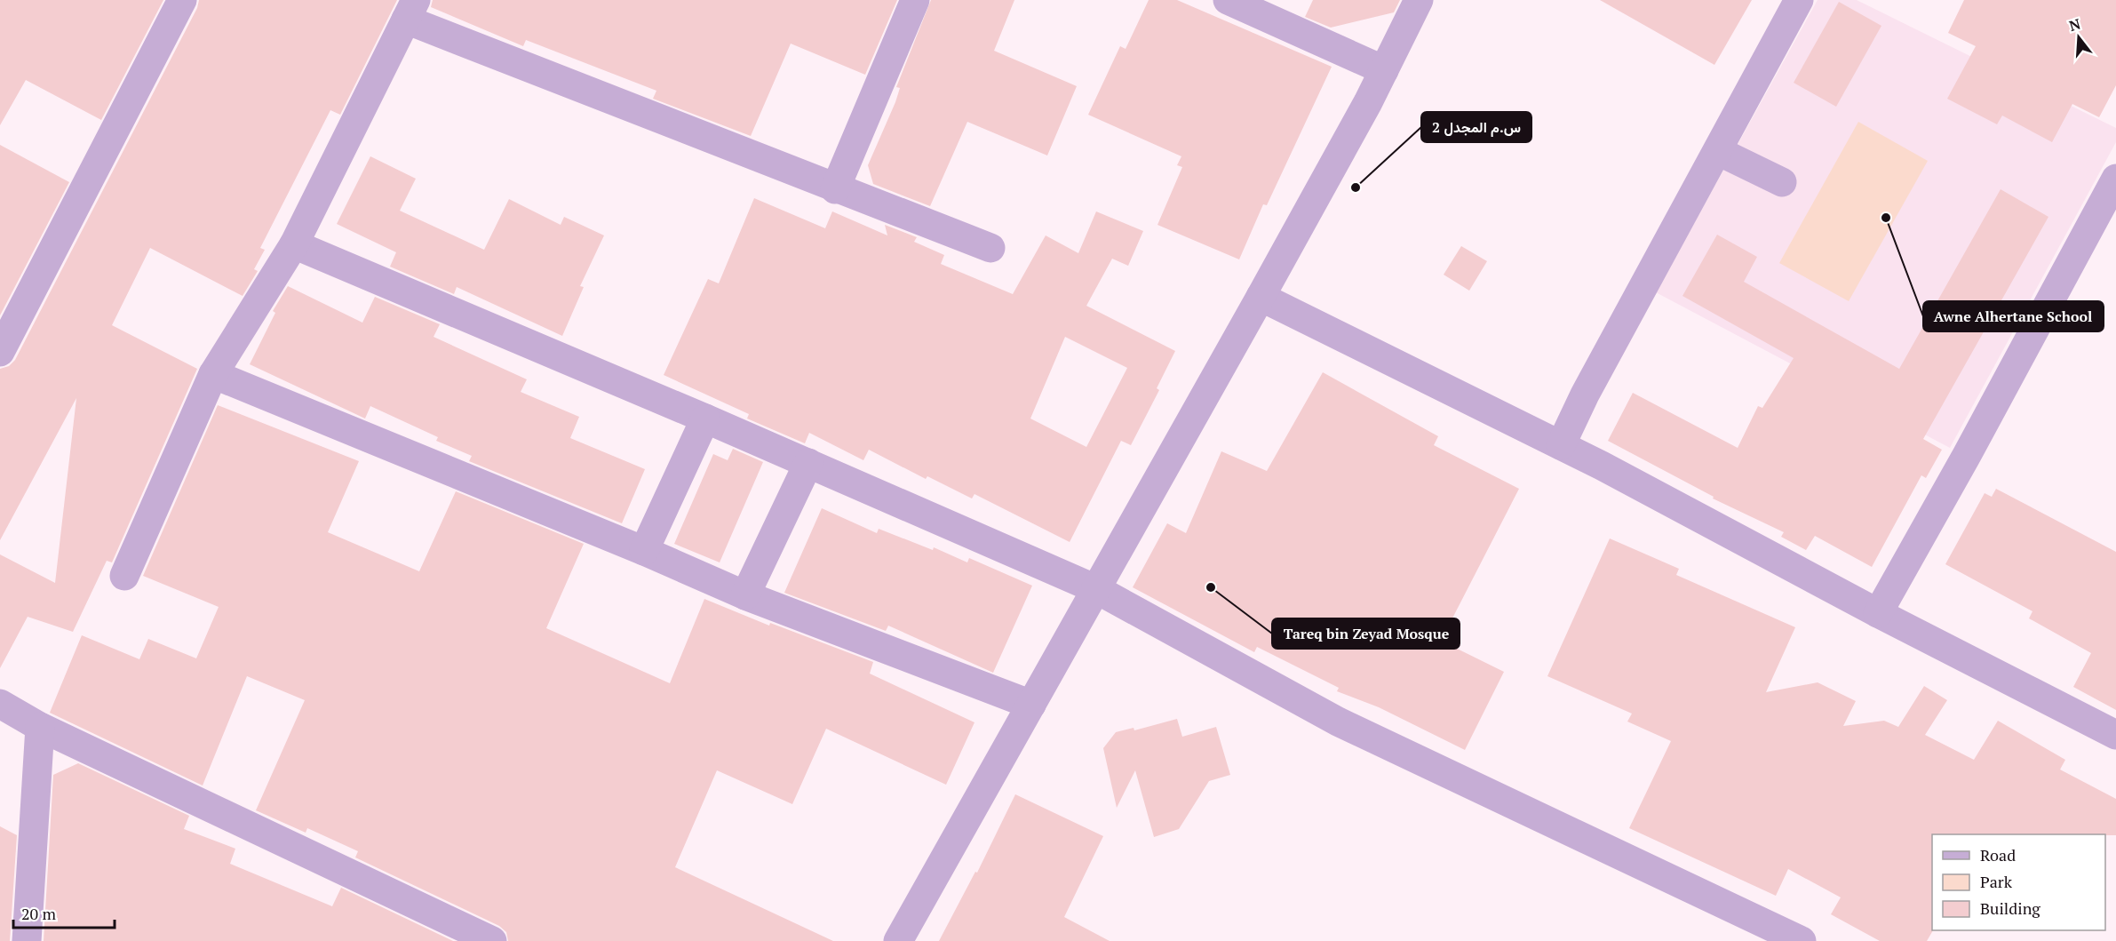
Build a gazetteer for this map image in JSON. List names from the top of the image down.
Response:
{
  "places": ["س.م المجدل 2", "Awne Alhertane School", "Tareq bin Zeyad Mosque"],
  "legend": ["Road", "Park", "Building"],
  "scale_bar": "20 m",
  "north": "top"
}
